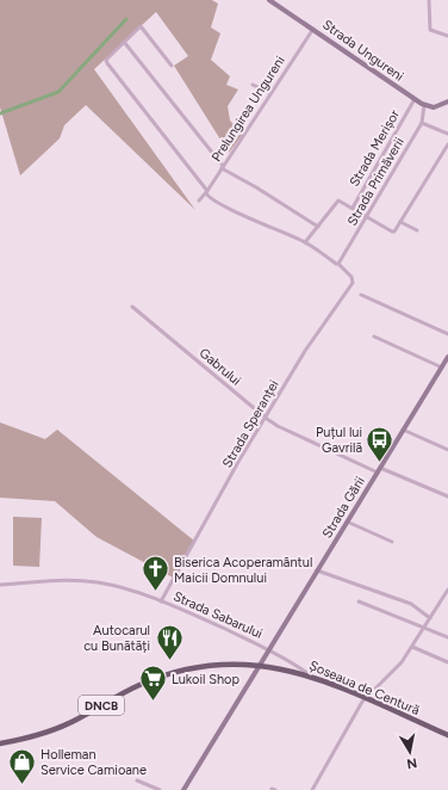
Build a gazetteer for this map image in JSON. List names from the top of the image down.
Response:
{
  "streets": {
    "main road": [
      "Strada Ungureni",
      "Strada Gării",
      "Șoseaua de Centură",
      "DNCB"
    ],
    "street": [
      "Prelungirea Ungureni",
      "Strada Merișor",
      "Strada Primăverii",
      "Gabrului",
      "Strada Speranței",
      "Strada Sabarului"
    ]
  },
  "crossings": [
    ["Strada Ungureni", "Prelungirea Ungureni"],
    ["Strada Ungureni", "Strada Merișor"],
    ["Strada Ungureni", "Strada Primăverii"],
    ["Strada Primăverii", "Strada Speranței"],
    ["Gabrului", "Strada Speranței"],
    ["Gabrului", "Strada Gării"],
    ["Strada Speranței", "Strada Sabarului"],
    ["Strada Gării", "Strada Sabarului"],
    ["Strada Gării", "Șoseaua de Centură"],
    ["Strada Sabarului", "Șoseaua de Centură"]
  ],
  "places": {
    "bus stop": ["Puțul lui Gavrilă"],
    "church": ["Biserica Acoperamântul Maicii Domnului"],
    "restaurant": ["Autocarul cu Bunătăți"],
    "supermarket": ["Lukoil Shop"],
    "shop": ["Holleman Service Camioane"]
  },
  "north": "bottom"
}
